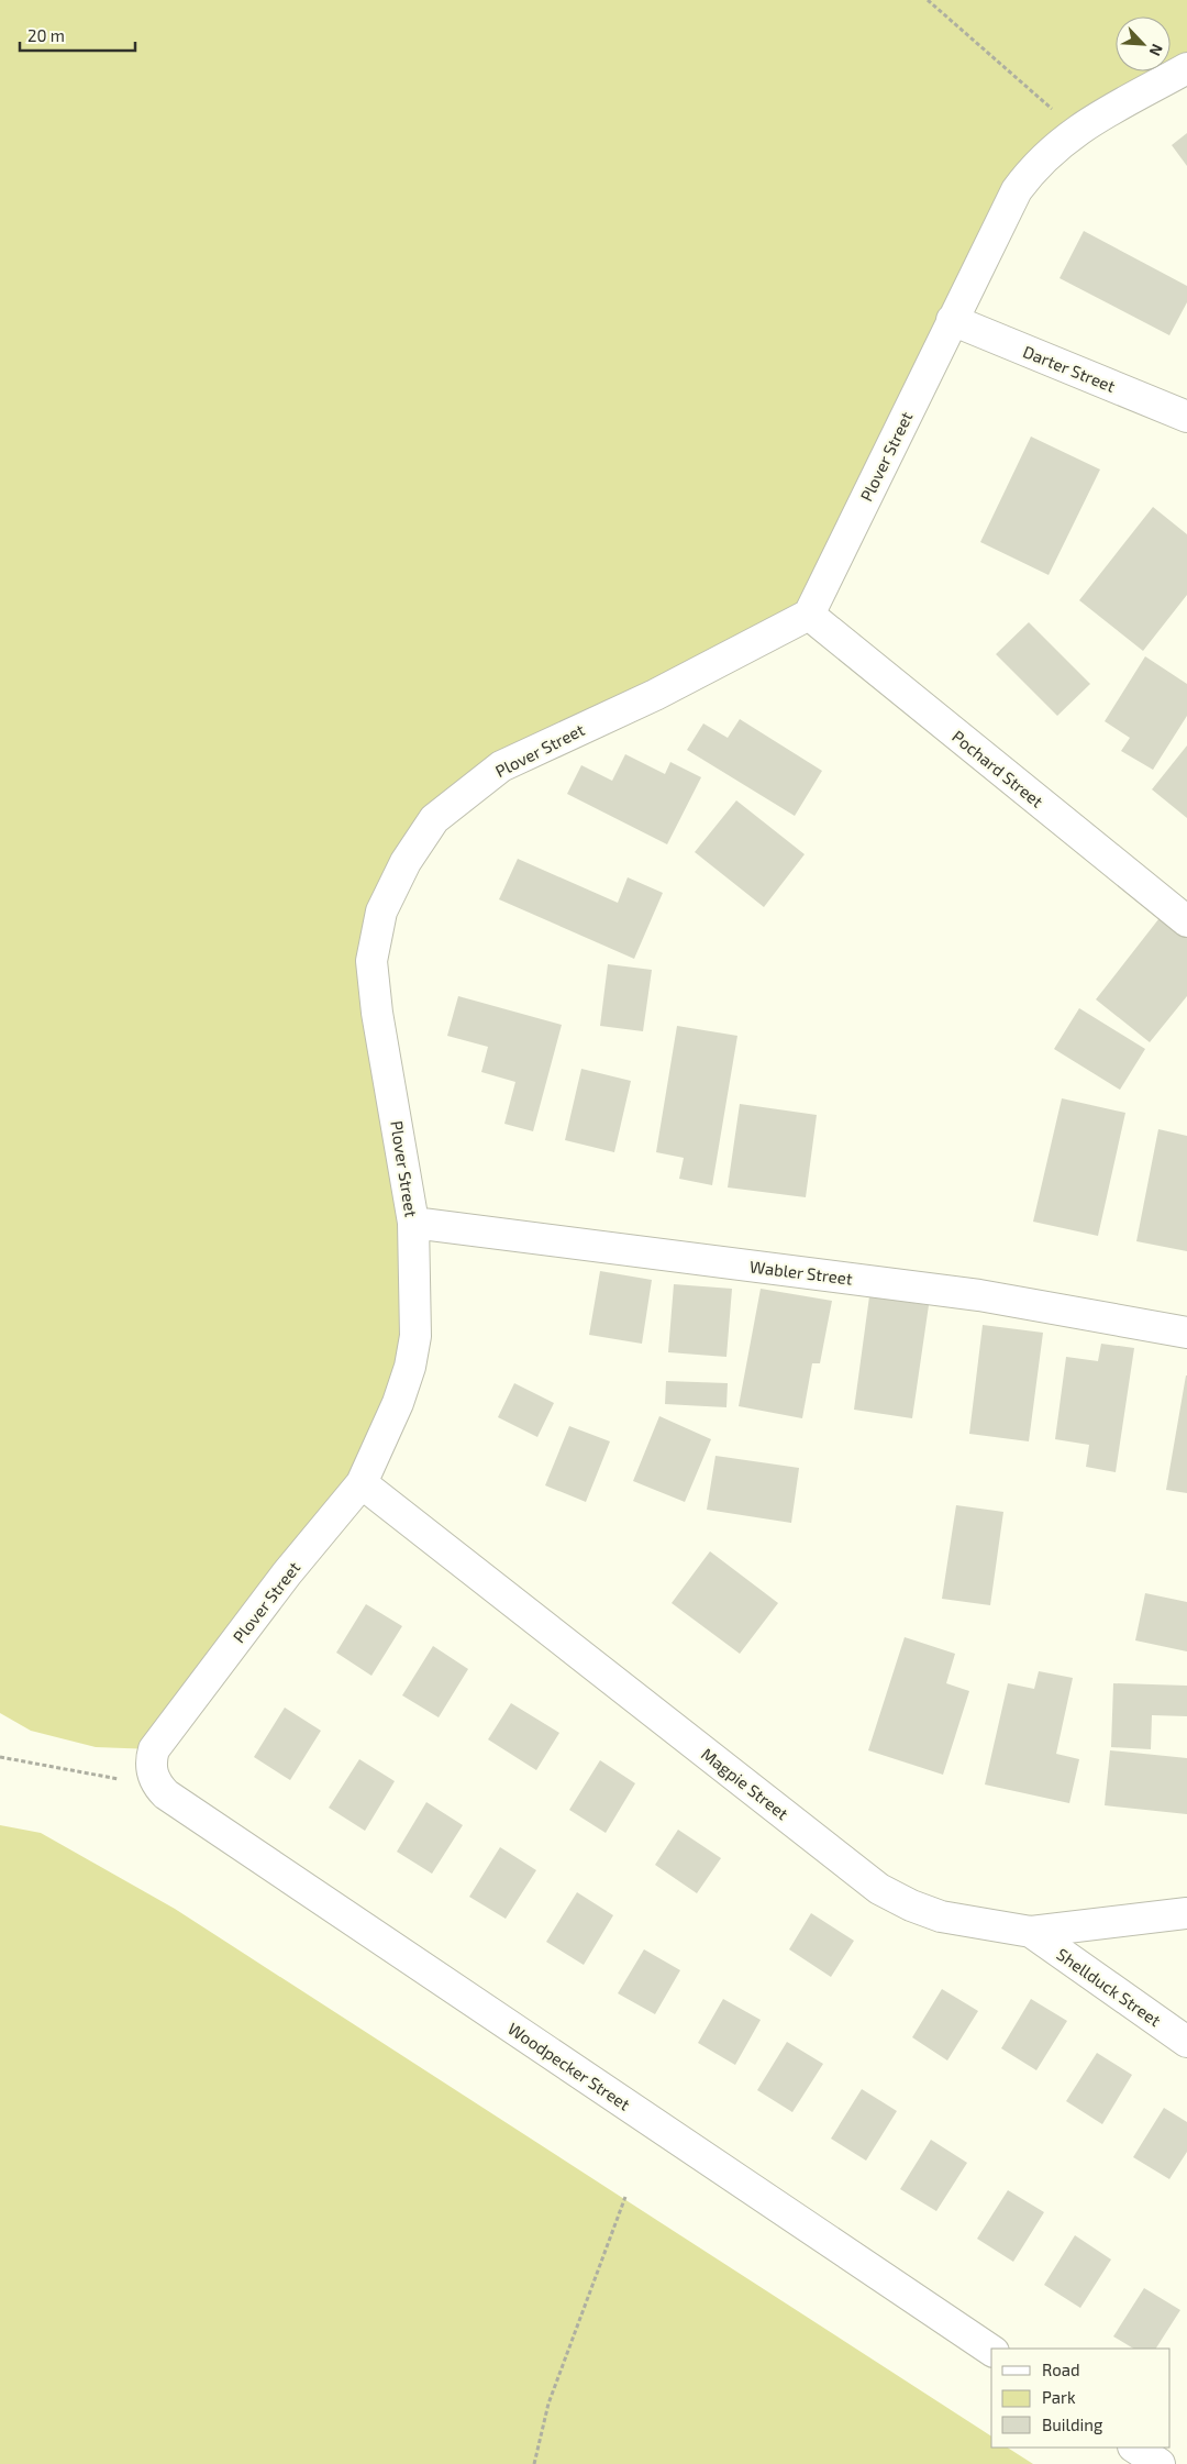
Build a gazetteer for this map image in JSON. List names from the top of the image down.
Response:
{
  "streets": {
    "street": [
      "Darter Street",
      "Plover Street",
      "Pochard Street",
      "Wabler Street",
      "Magpie Street",
      "Shellduck Street",
      "Woodpecker Street"
    ]
  },
  "crossings": [
    ["Darter Street", "Plover Street"],
    ["Plover Street", "Pochard Street"],
    ["Plover Street", "Wabler Street"],
    ["Plover Street", "Magpie Street"],
    ["Plover Street", "Woodpecker Street"],
    ["Magpie Street", "Shellduck Street"]
  ],
  "legend": ["Road", "Park", "Building"],
  "scale_bar": "20 m",
  "north": "bottom right"
}
